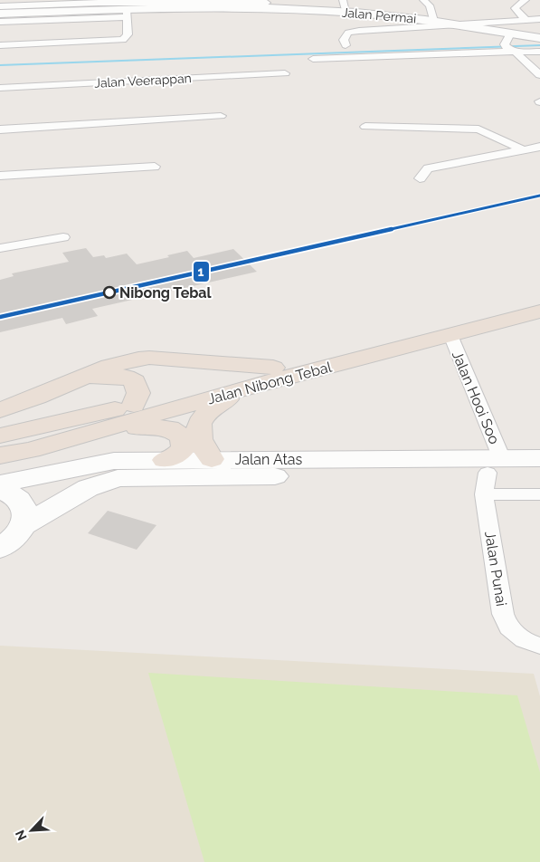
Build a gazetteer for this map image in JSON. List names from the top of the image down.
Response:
{
  "streets": {
    "highway": ["Jalan Nibong Tebal"],
    "street": [
      "Jalan Permai",
      "Jalan Veerappan",
      "Jalan Hooi Soo",
      "Jalan Atas",
      "Jalan Punai"
    ]
  },
  "crossings": [
    ["Jalan Nibong Tebal", "Jalan Hooi Soo"],
    ["Jalan Hooi Soo", "Jalan Atas"],
    ["Jalan Hooi Soo", "Jalan Punai"],
    ["Jalan Atas", "Jalan Punai"]
  ],
  "places": ["Nibong Tebal"],
  "lines": ["transit line 1"],
  "north": "bottom left"
}
